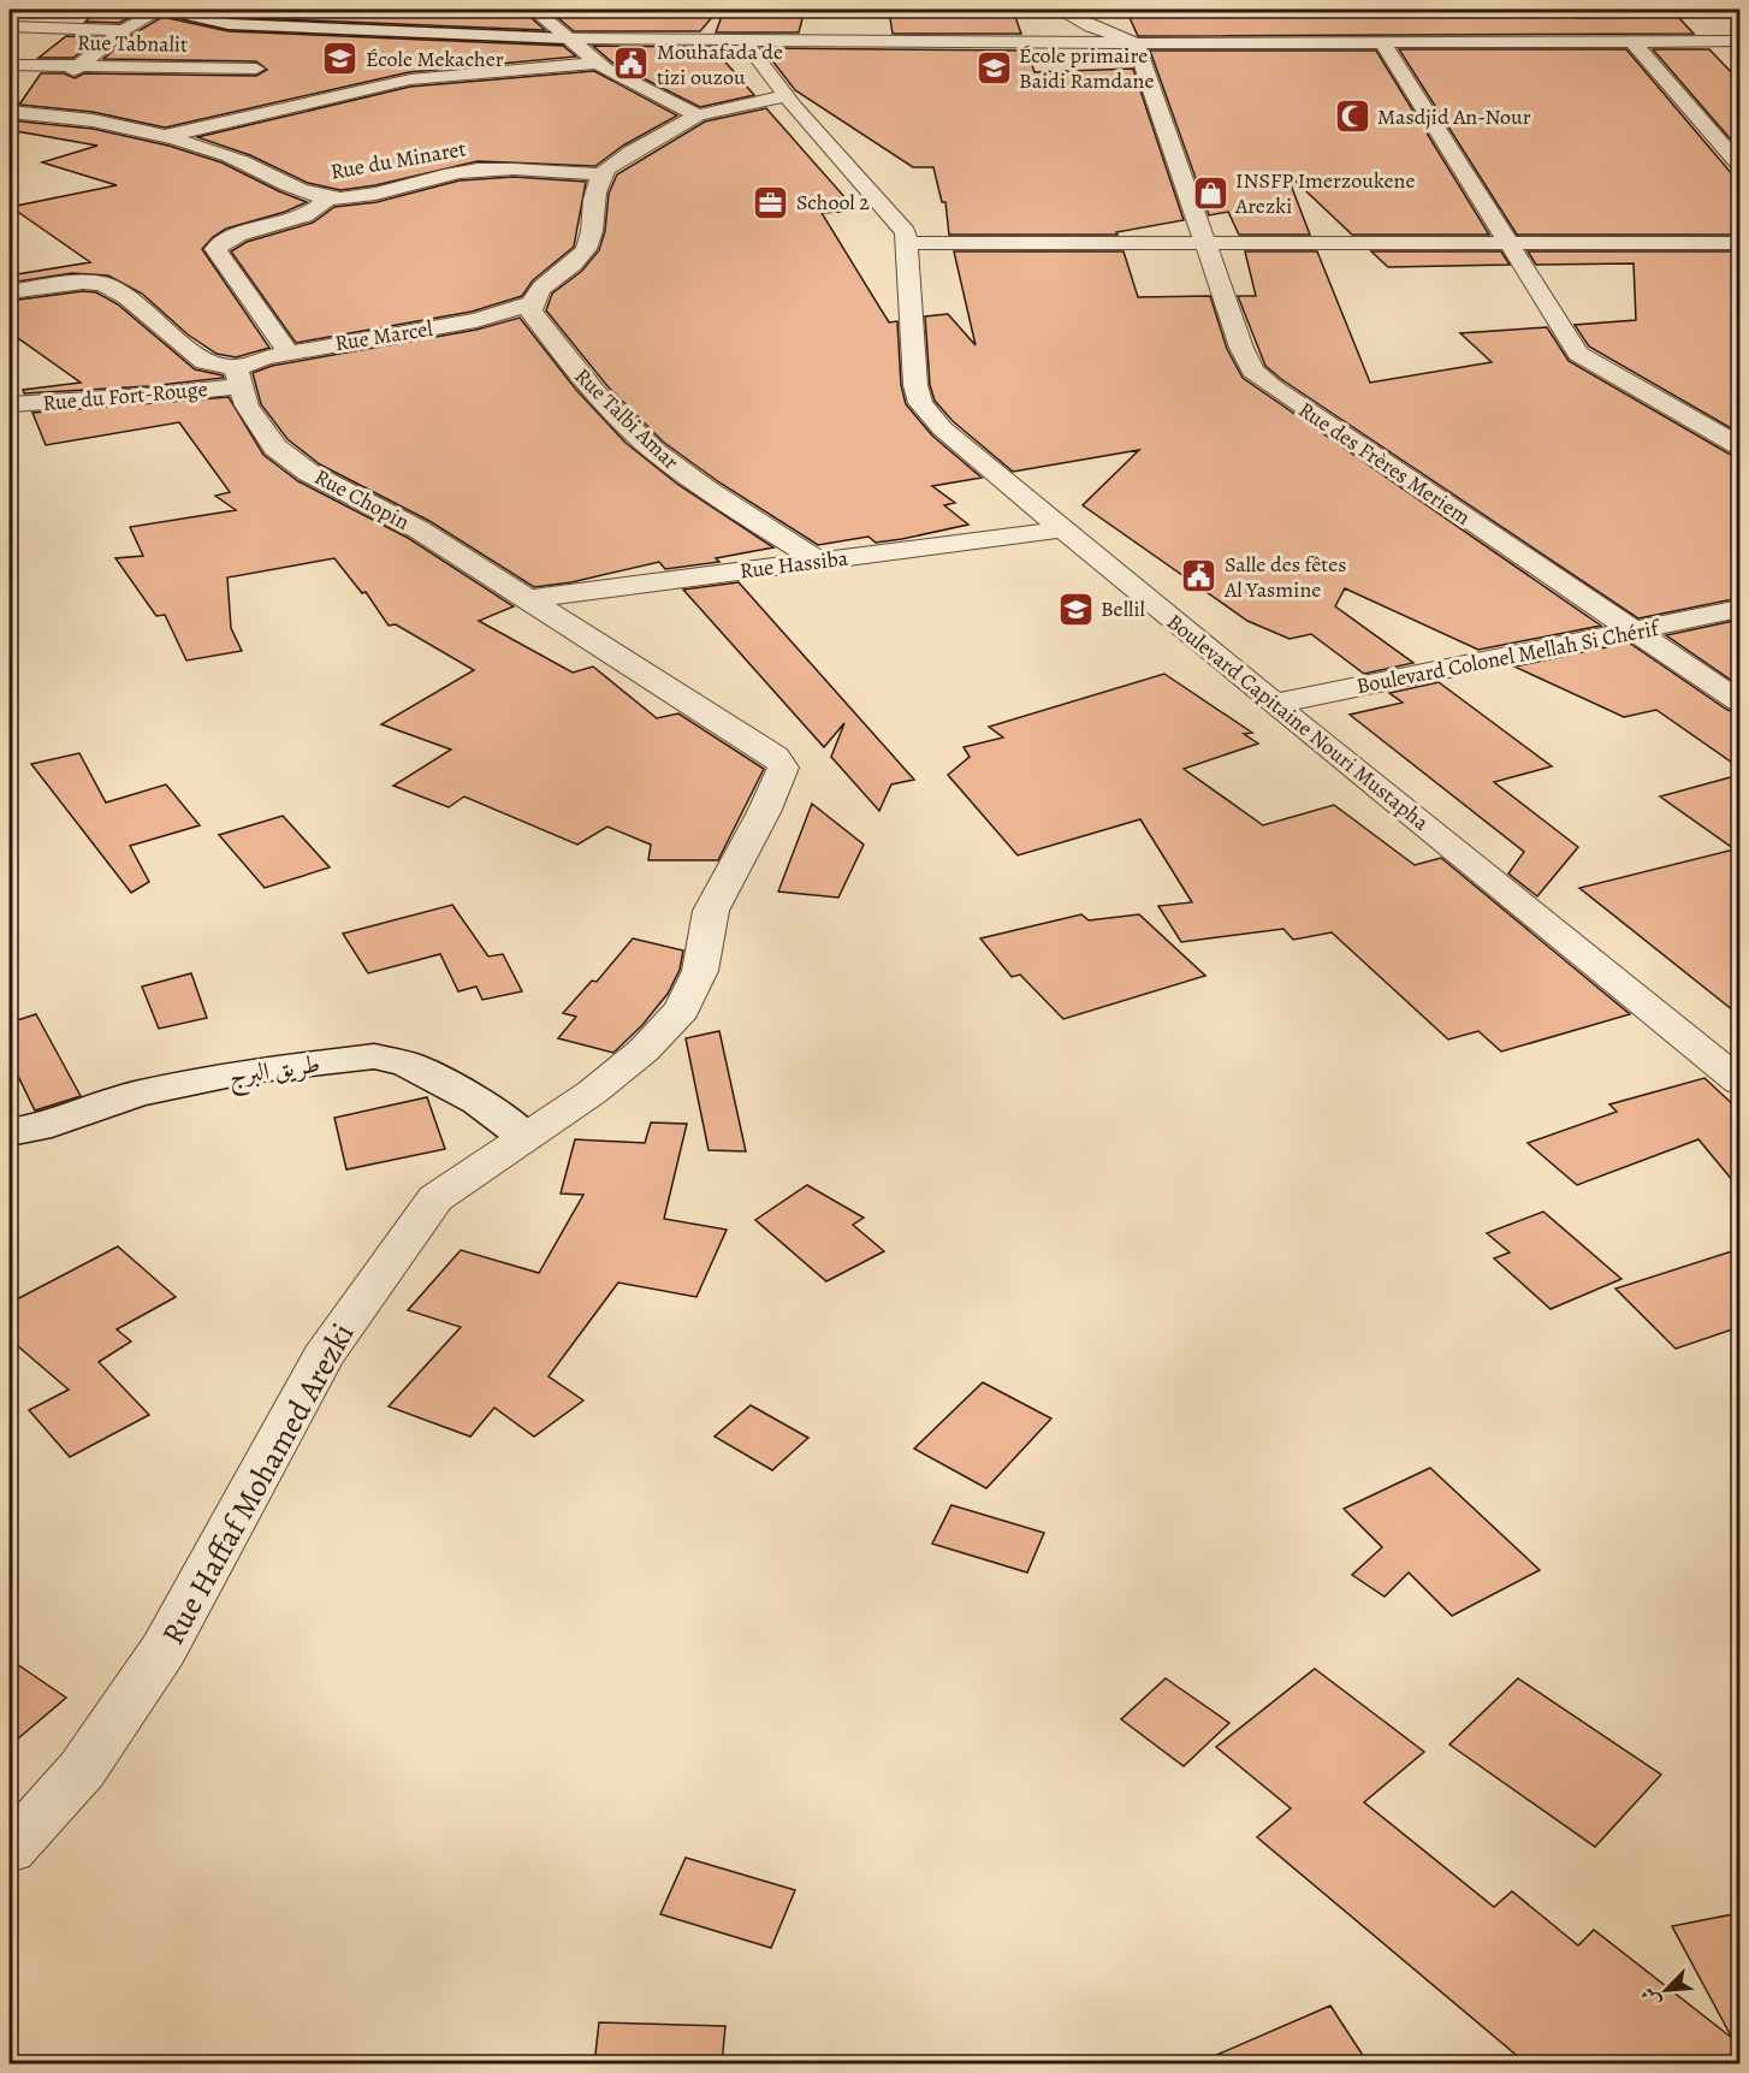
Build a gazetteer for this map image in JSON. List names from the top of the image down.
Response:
{
  "streets": {
    "street": [
      "Rue Tabnalit",
      "Rue du Minaret",
      "Rue Marcel",
      "Rue du Fort-Rouge",
      "Rue Talbi Amar",
      "Rue des Frères Meriem",
      "Rue Chopin",
      "Rue Hassiba",
      "Boulevard Colonel Mellah Si Chérif",
      "Boulevard Capitaine Nouri Mustapha",
      "طريق البرج",
      "Rue Haffaf Mohamed Arezki"
    ]
  },
  "crossings": [
    ["Rue Marcel", "Rue du Fort-Rouge"],
    ["Rue Marcel", "Rue Talbi Amar"],
    ["Rue Marcel", "Rue Chopin"],
    ["Rue du Fort-Rouge", "Rue Chopin"],
    ["Rue Talbi Amar", "Rue Hassiba"],
    ["Rue des Frères Meriem", "Boulevard Colonel Mellah Si Chérif"],
    ["Rue Chopin", "Rue Hassiba"],
    ["Rue Chopin", "طريق البرج"],
    ["Rue Chopin", "Rue Haffaf Mohamed Arezki"],
    ["Rue Hassiba", "Boulevard Capitaine Nouri Mustapha"],
    ["Boulevard Colonel Mellah Si Chérif", "Boulevard Capitaine Nouri Mustapha"],
    ["طريق البرج", "Rue Haffaf Mohamed Arezki"]
  ],
  "places": {
    "school or university": ["École Mekacher", "École primaire Baidi Ramdane", "Bellil"],
    "public building": ["Mouhafada de tizi ouzou", "Salle des fêtes Al Yasmine"],
    "mosque": ["Masdjid An-Nour"],
    "shop": ["INSFP Imerzoukene Arezki"],
    "office": ["School 2"]
  },
  "north": "bottom left"
}
